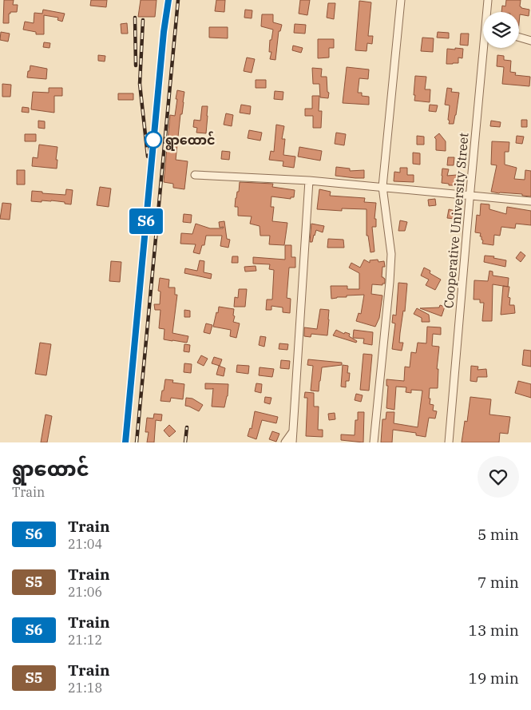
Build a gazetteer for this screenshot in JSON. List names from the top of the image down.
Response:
{
  "streets": {
    "street": ["Cooperative University Street"]
  },
  "places": ["ရွာထောင်"],
  "page": {
    "on_map": "S6",
    "heading": ["ရွာထောင်", "Train"],
    "list": [
      {
        "mark": "S6",
        "name": "Train",
        "note": "21:04",
        "value": "5 min"
      },
      {
        "mark": "S5",
        "name": "Train",
        "note": "21:06",
        "value": "7 min"
      },
      {
        "mark": "S6",
        "name": "Train",
        "note": "21:12",
        "value": "13 min"
      },
      {
        "mark": "S5",
        "name": "Train",
        "note": "21:18",
        "value": "19 min"
      }
    ]
  }
}
